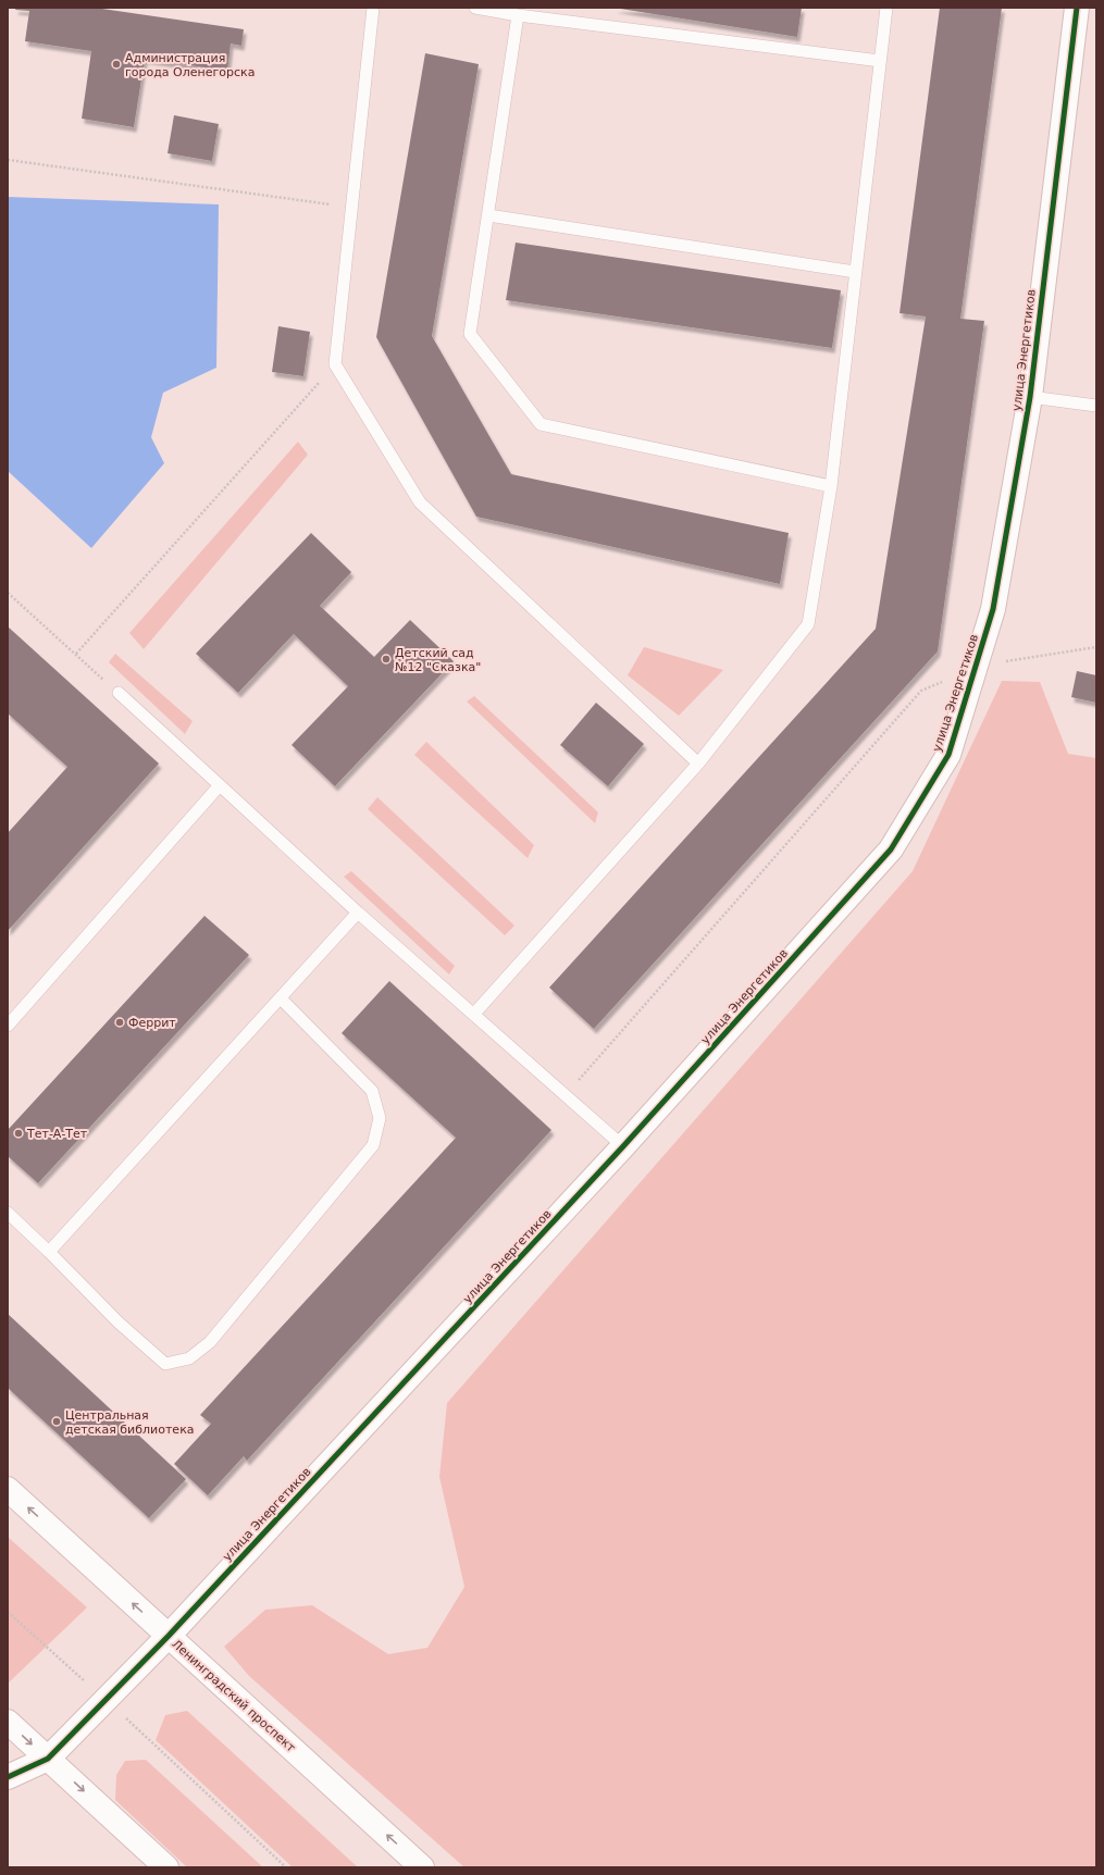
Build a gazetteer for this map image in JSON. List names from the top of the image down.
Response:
{
  "streets": {
    "street": ["улица Энергетиков", "Ленинградский проспект"]
  },
  "crossings": [
    ["улица Энергетиков", "Ленинградский проспект"]
  ],
  "places": [
    "Администрация города Оленегорска",
    "Детский сад №12 \"Сказка\"",
    "Феррит",
    "Тет-А-Тет",
    "Центральная детская библиотека"
  ]
}
